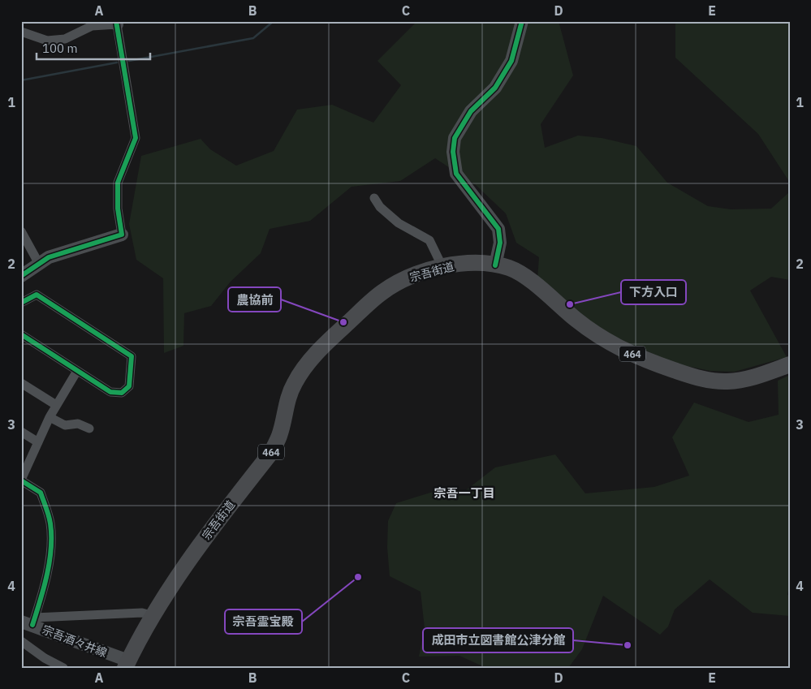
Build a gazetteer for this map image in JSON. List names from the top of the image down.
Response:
{
  "streets": {
    "highway": ["宗吾街道", "464"],
    "street": ["宗吾酒々井線"]
  },
  "crossings": [
    ["宗吾街道", "宗吾酒々井線"]
  ],
  "districts": ["宗吾一丁目"],
  "places": [
    "下方入口",
    "農協前",
    "宗吾霊宝殿",
    "成田市立図書館公津分館"
  ],
  "scale_bar": "100 m",
  "grid": {
    "columns": [
      "A",
      "B",
      "C",
      "D",
      "E"
    ],
    "rows": [
      "1",
      "2",
      "3",
      "4"
    ]
  }
}
